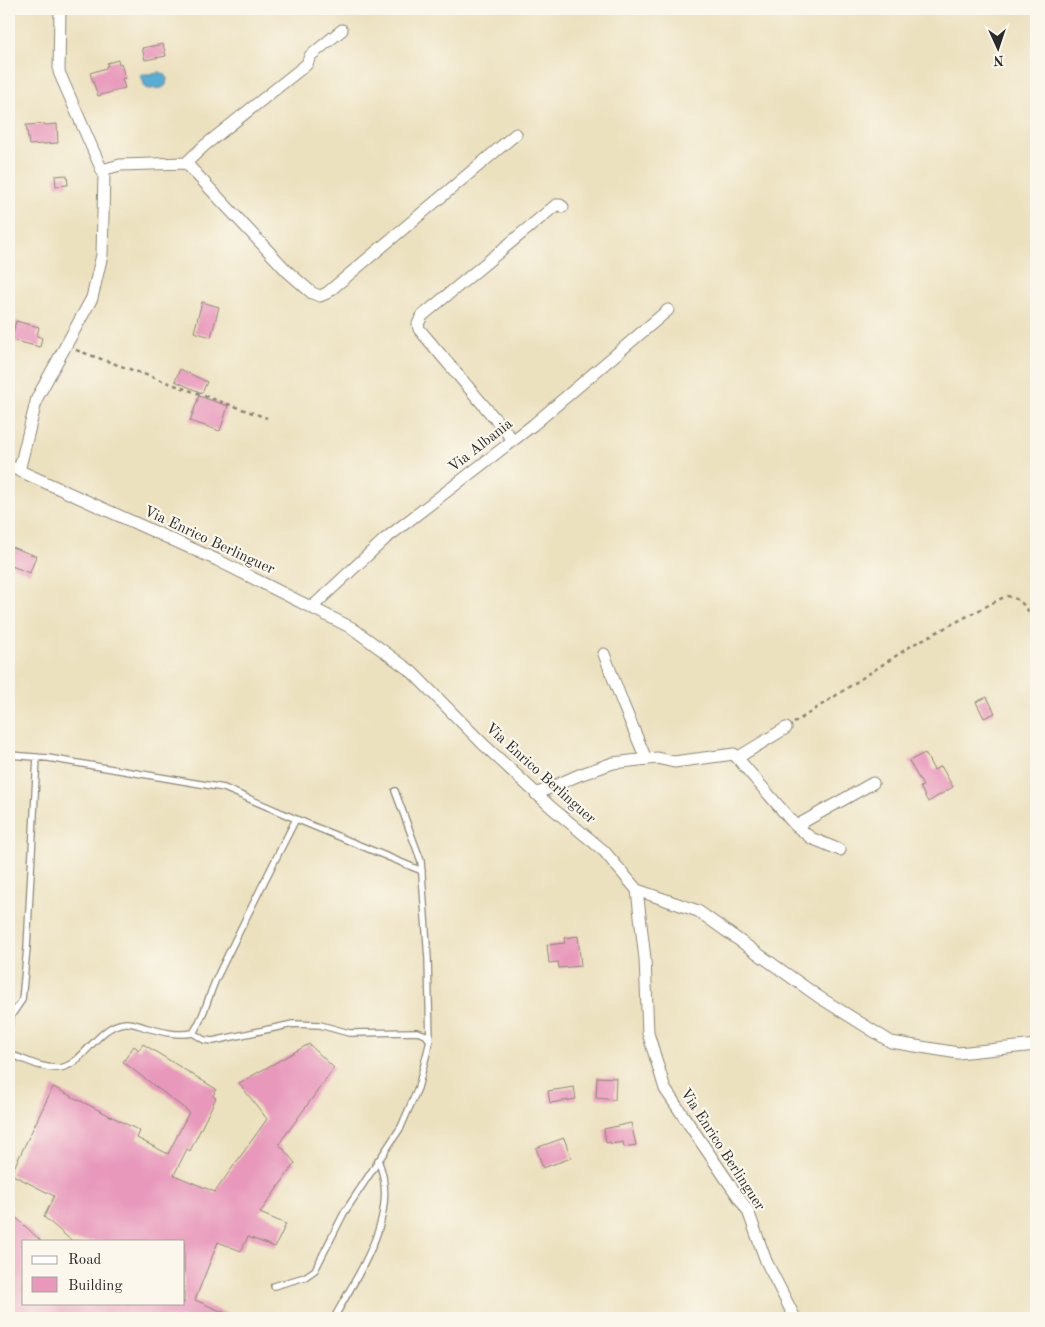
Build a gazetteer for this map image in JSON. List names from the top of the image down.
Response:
{
  "streets": {
    "street": ["Via Albania", "Via Enrico Berlinguer"]
  },
  "crossings": [
    ["Via Albania", "Via Enrico Berlinguer"]
  ],
  "legend": ["Road", "Building"],
  "north": "bottom"
}
